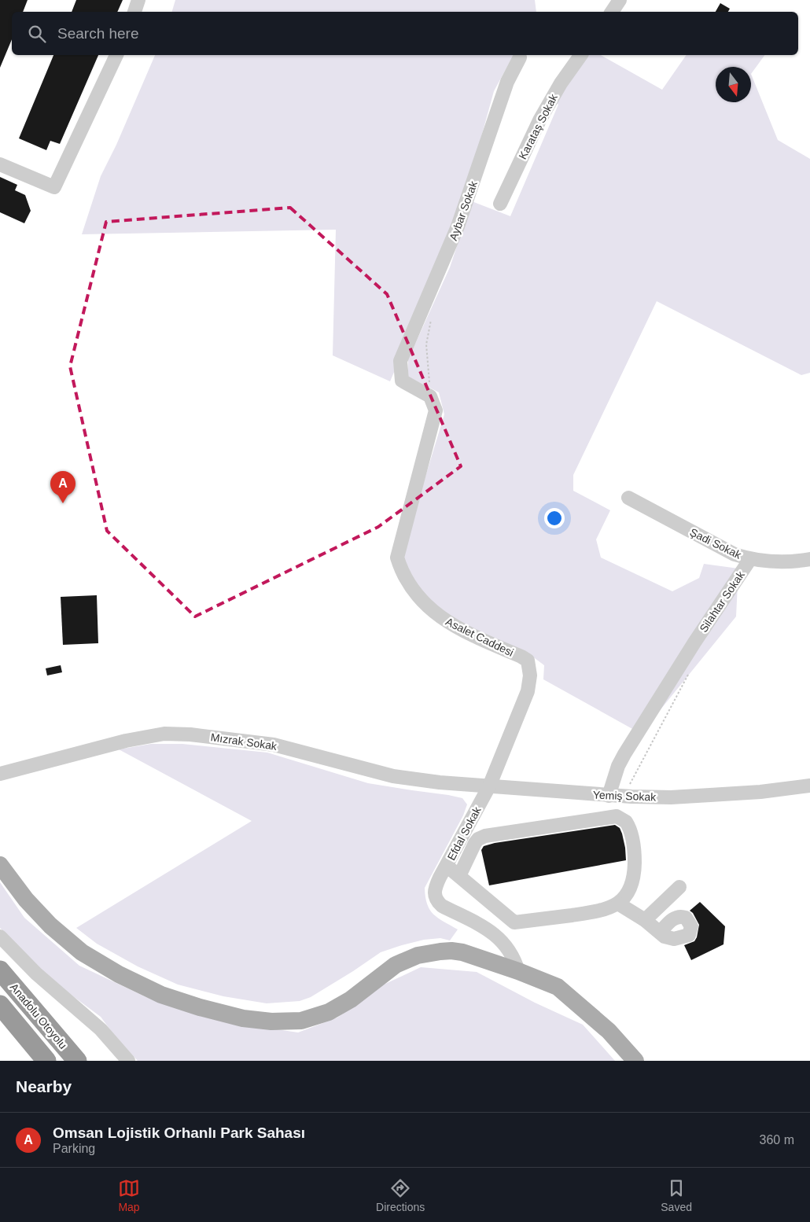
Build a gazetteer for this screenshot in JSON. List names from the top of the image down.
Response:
{
  "streets": {
    "highway": ["Anadolu Otoyolu"],
    "street": [
      "Karataş Sokak",
      "Aybar Sokak",
      "Şadi Sokak",
      "Silahtar Sokak",
      "Asalet Caddesi",
      "Mızrak Sokak",
      "Yemiş Sokak",
      "Efdal Sokak"
    ]
  },
  "crossings": [
    ["Aybar Sokak", "Asalet Caddesi"],
    ["Şadi Sokak", "Silahtar Sokak"],
    ["Silahtar Sokak", "Yemiş Sokak"],
    ["Asalet Caddesi", "Efdal Sokak"],
    ["Mızrak Sokak", "Yemiş Sokak"],
    ["Mızrak Sokak", "Efdal Sokak"],
    ["Yemiş Sokak", "Efdal Sokak"]
  ],
  "north": "bottom",
  "page": {
    "search": "Search here",
    "pins": "A",
    "heading": "Nearby",
    "list": [
      {
        "mark": "A",
        "name": "Omsan Lojistik Orhanlı Park Sahası",
        "note": "Parking",
        "value": "360 m"
      }
    ],
    "nav": ["Map", "Directions", "Saved"]
  }
}
